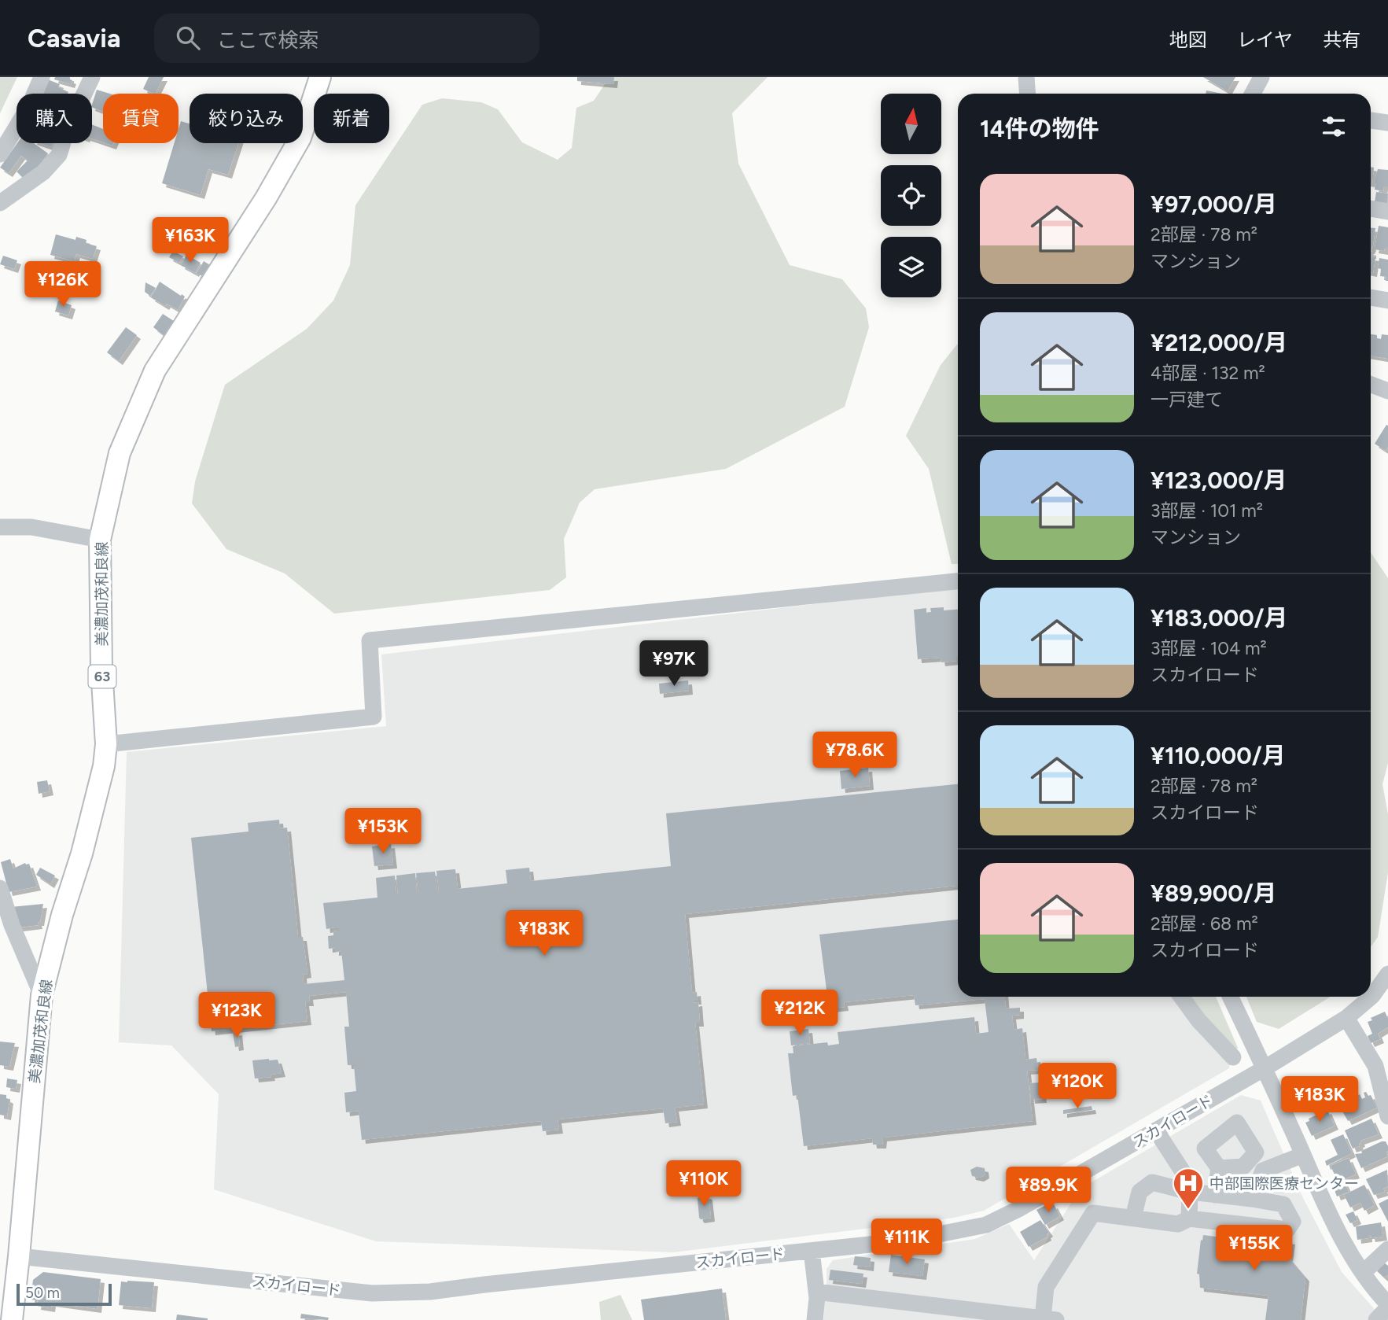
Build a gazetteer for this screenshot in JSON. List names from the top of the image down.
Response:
{
  "streets": {
    "main road": ["美濃加茂和良線", "63"],
    "street": ["スカイロード"]
  },
  "crossings": [
    ["美濃加茂和良線", "スカイロード"]
  ],
  "places": {
    "hospital": ["中部国際医療センター"]
  },
  "scale_bar": "50 m",
  "north": "top",
  "page": {
    "header": "Casavia",
    "search": "ここで検索",
    "nav": ["地図", "レイヤ", "共有"],
    "chip": [
      "購入",
      "賃貸",
      "絞り込み",
      "新着"
    ],
    "heading": "14件の物件",
    "list": [
      {
        "name": "¥97,000/月",
        "note": "2部屋 · 78 m² · マンション"
      },
      {
        "name": "¥212,000/月",
        "note": "4部屋 · 132 m² · 一戸建て"
      },
      {
        "name": "¥123,000/月",
        "note": "3部屋 · 101 m² · マンション"
      },
      {
        "name": "¥183,000/月",
        "note": "3部屋 · 104 m² · スカイロード"
      },
      {
        "name": "¥110,000/月",
        "note": "2部屋 · 78 m² · スカイロード"
      },
      {
        "name": "¥89,900/月",
        "note": "2部屋 · 68 m² · スカイロード"
      }
    ],
    "price": [
      "¥163K",
      "¥126K",
      "¥97K",
      "¥78.6K",
      "¥153K",
      "¥183K",
      "¥212K",
      "¥123K",
      "¥120K",
      "¥183K",
      "¥110K",
      "¥89.9K",
      "¥111K",
      "¥155K"
    ],
    "scale": "50 m"
  }
}
